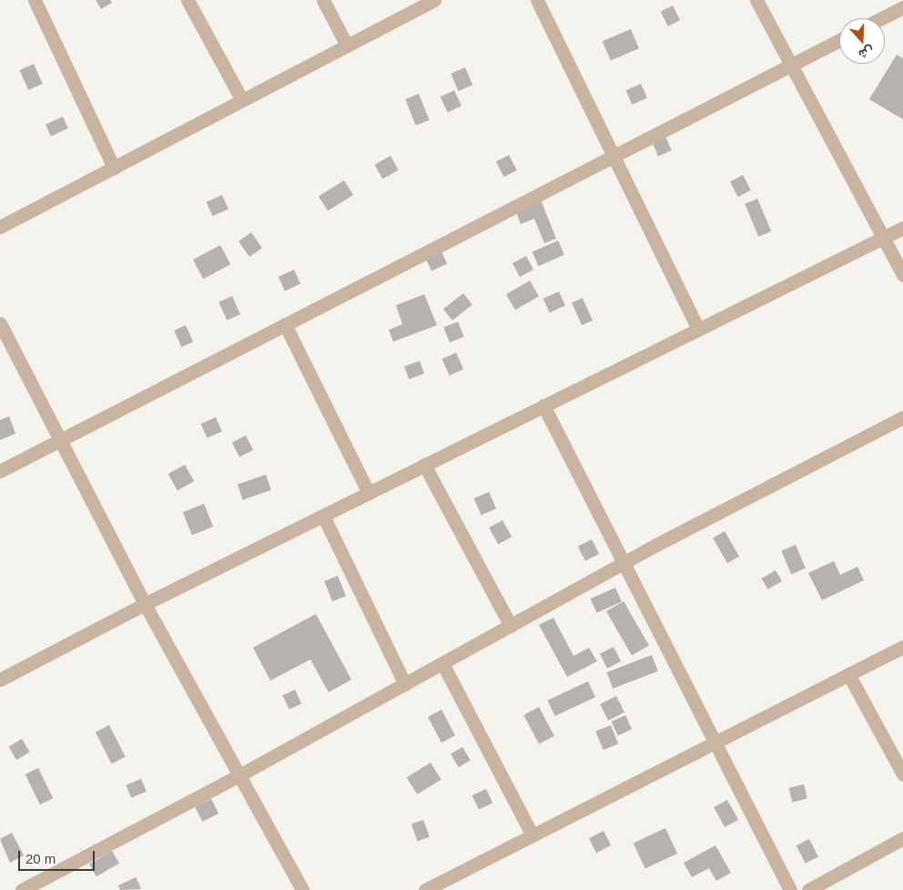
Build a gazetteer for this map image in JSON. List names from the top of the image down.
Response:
{
  "scale_bar": "20 m",
  "north": "bottom"
}
